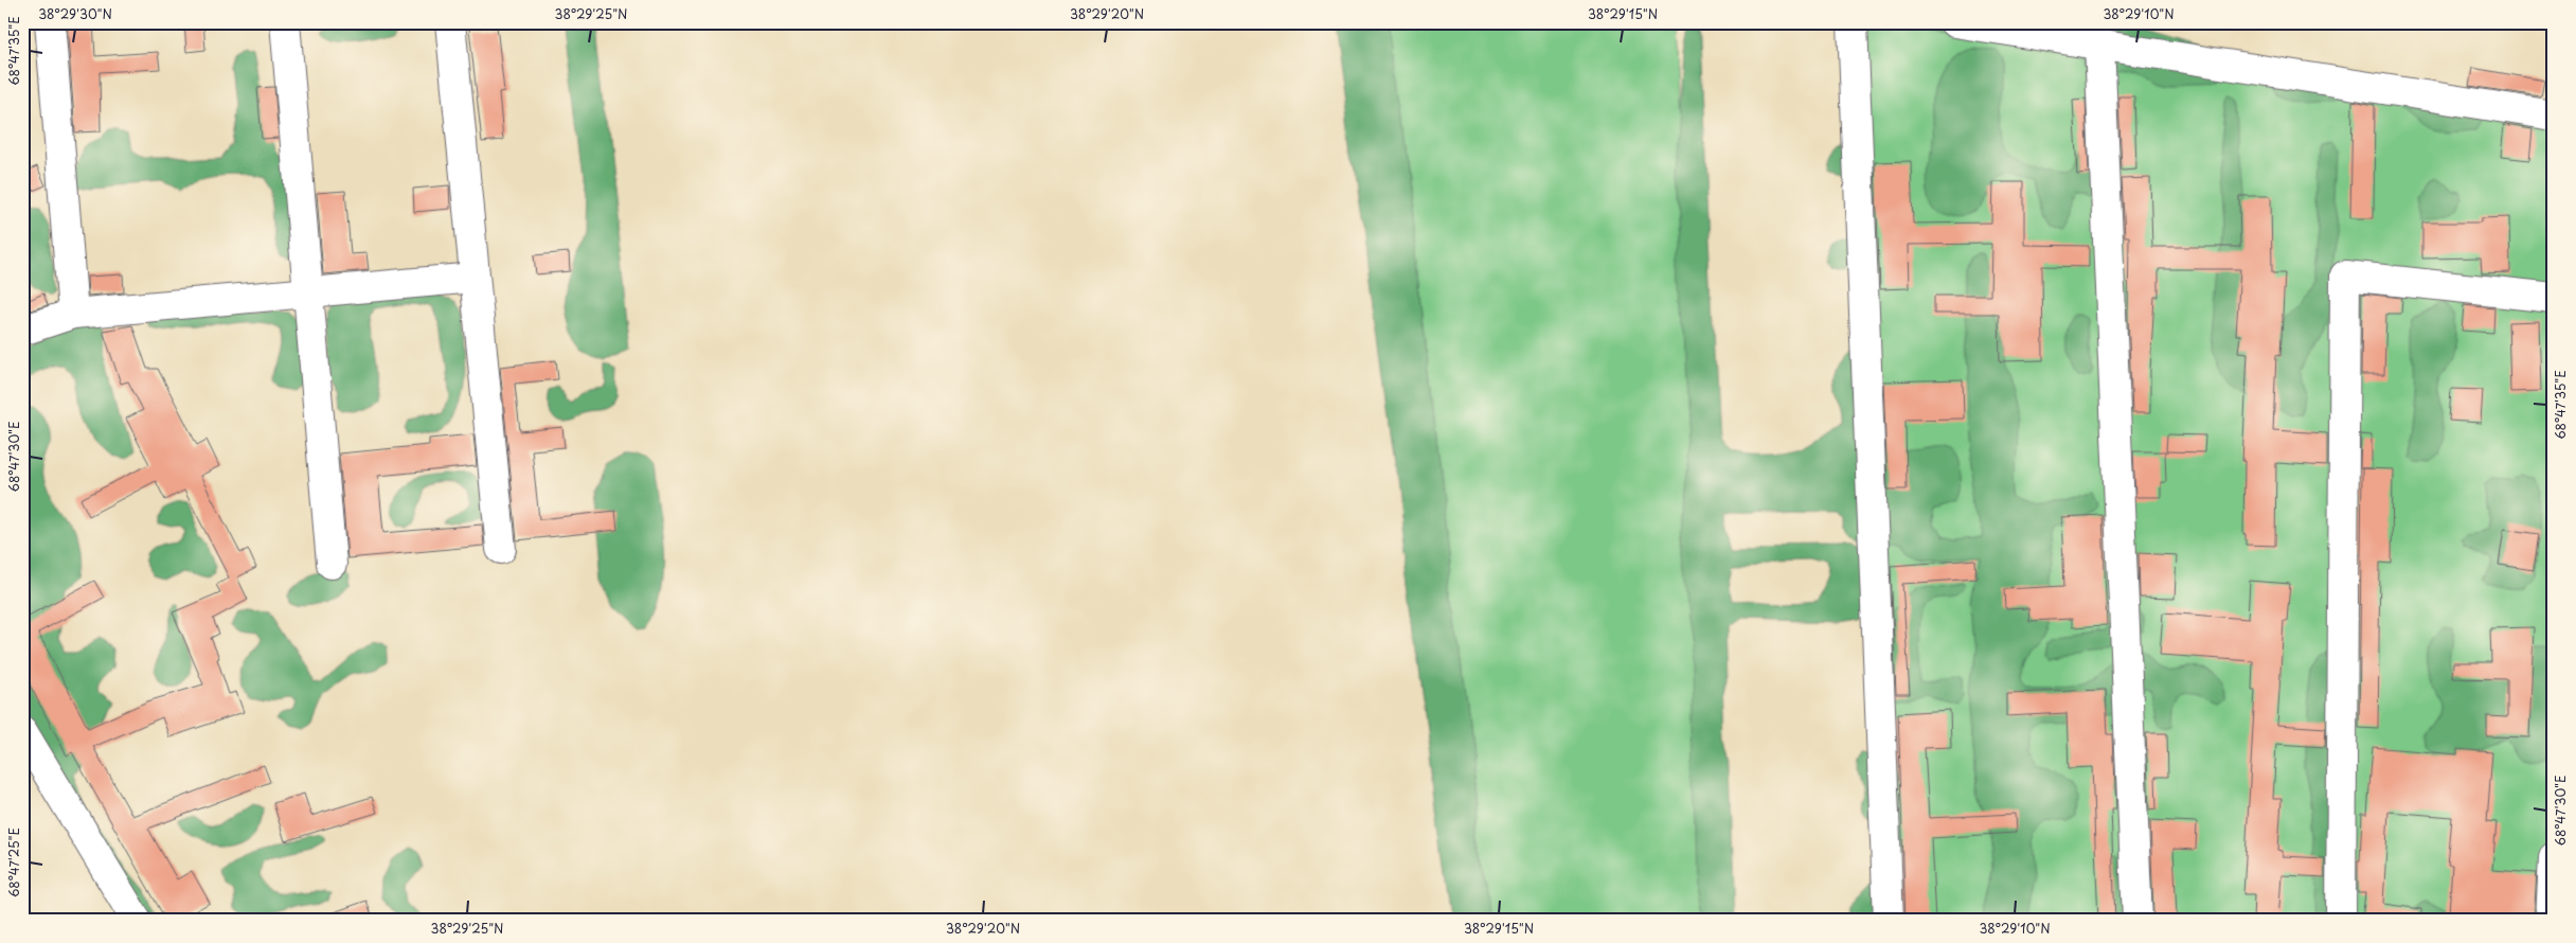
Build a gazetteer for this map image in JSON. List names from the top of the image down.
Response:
{
  "coordinates": [
    "38°29'30\"N",
    "38°29'25\"N",
    "38°29'20\"N",
    "38°29'15\"N",
    "38°29'10\"N",
    "68°47'35\"E",
    "68°47'30\"E",
    "68°47'25\"E"
  ]
}
